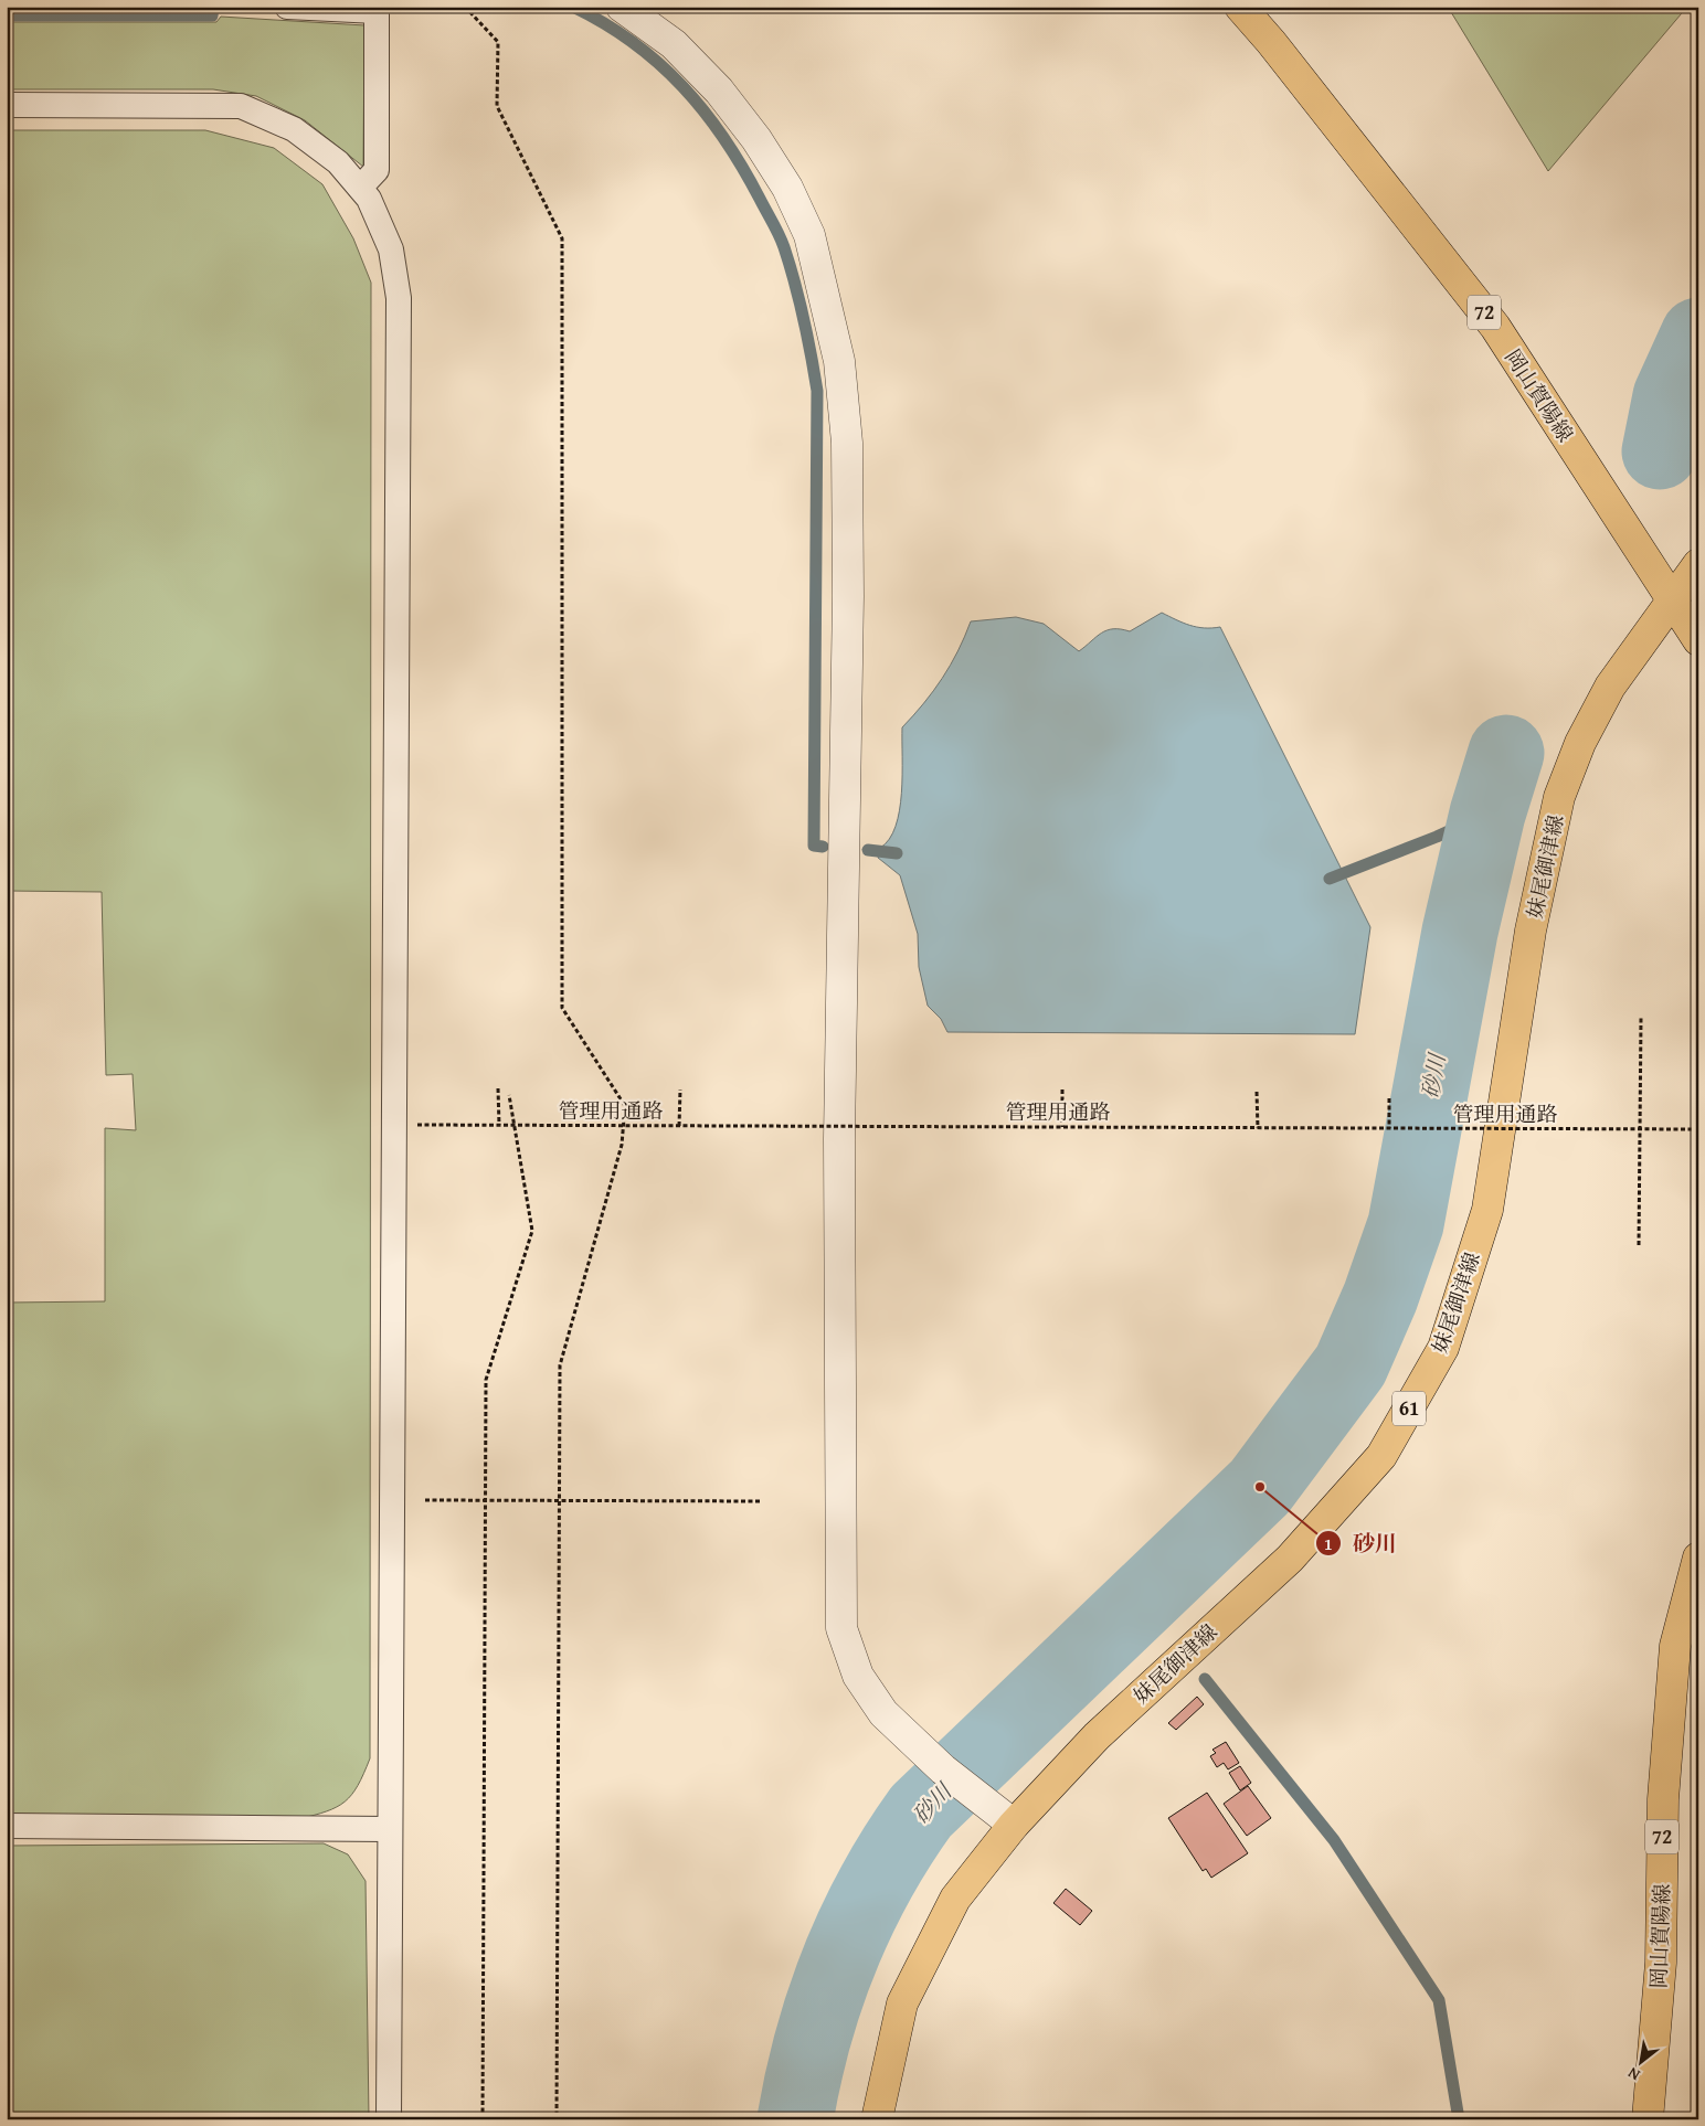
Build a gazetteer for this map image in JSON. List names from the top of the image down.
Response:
{
  "streets": {
    "main road": [
      "72",
      "岡山賀陽線",
      "妹尾御津線",
      "61"
    ],
    "path": ["管理用通路"]
  },
  "crossings": [
    ["岡山賀陽線", "妹尾御津線"]
  ],
  "water": ["砂川"],
  "places": ["砂川"],
  "north": "bottom left"
}
